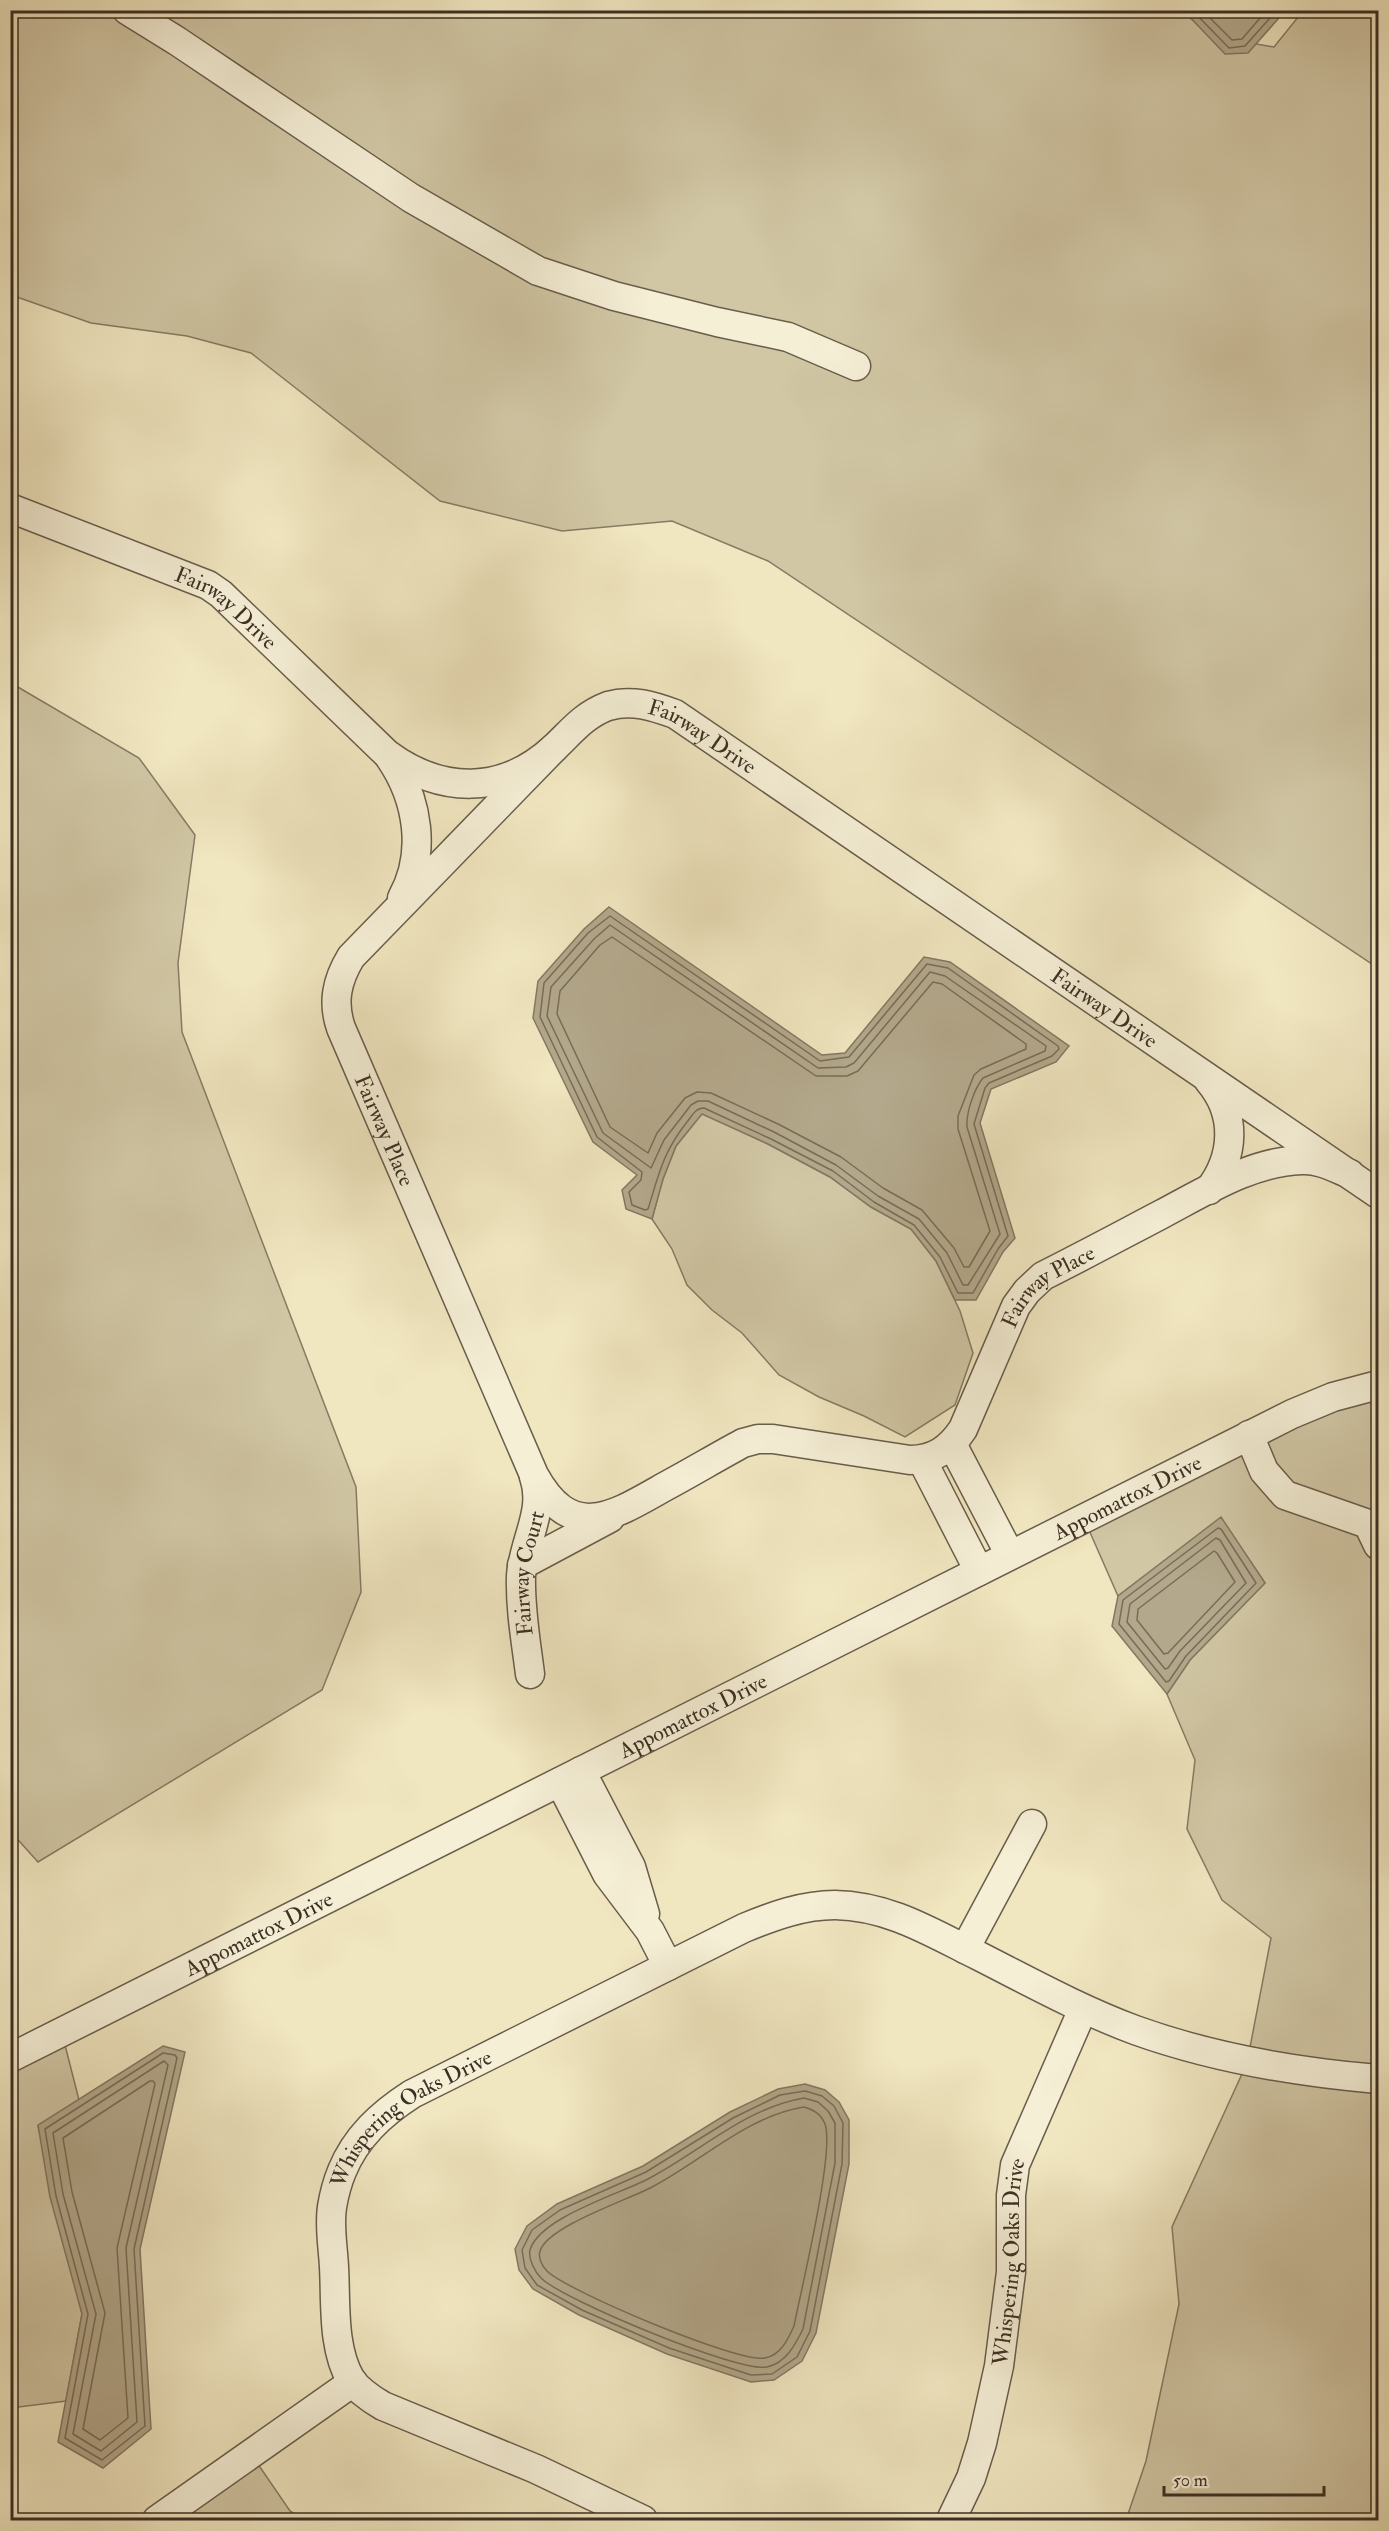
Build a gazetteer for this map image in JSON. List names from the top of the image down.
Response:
{
  "streets": {
    "street": [
      "Fairway Drive",
      "Fairway Place",
      "Appomattox Drive",
      "Fairway Court",
      "Whispering Oaks Drive"
    ]
  },
  "crossings": [
    ["Fairway Drive", "Fairway Place"],
    ["Fairway Place", "Fairway Court"]
  ],
  "scale_bar": "50 m"
}
